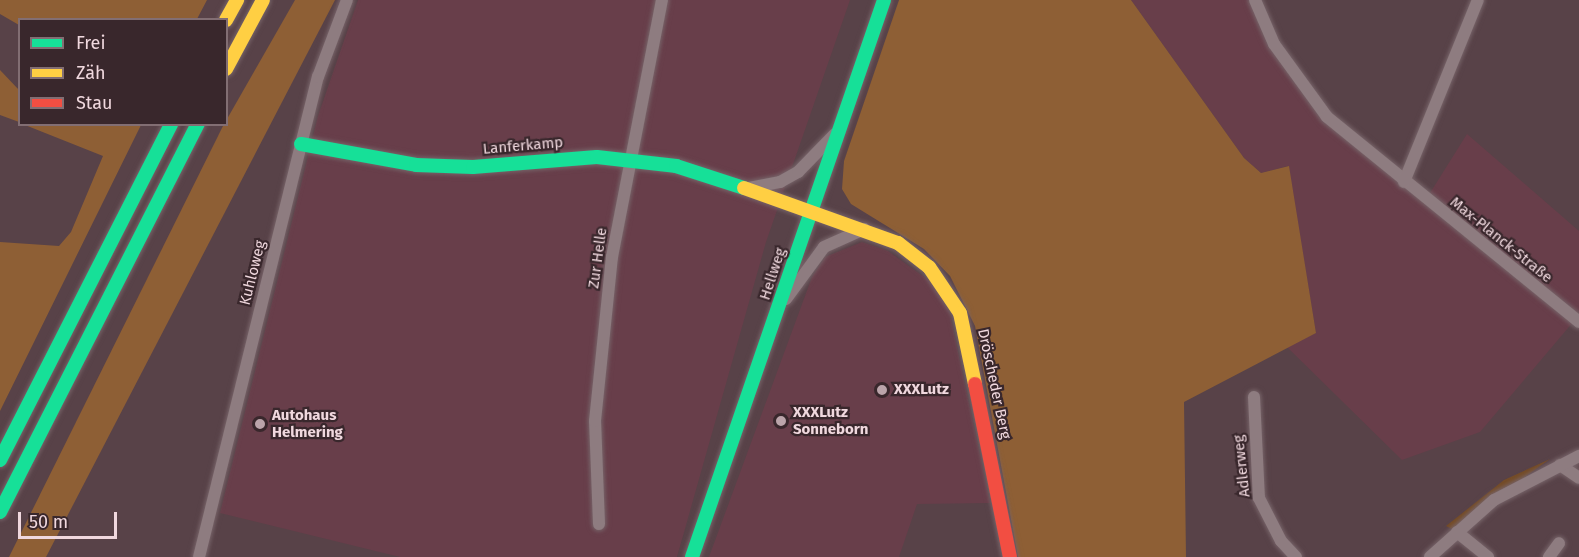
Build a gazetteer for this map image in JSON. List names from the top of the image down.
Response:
{
  "streets": {
    "main road": ["Lanferkamp", "Hellweg", "Dröscheder Berg"],
    "street": [
      "Max-Planck-Straße",
      "Zur Helle",
      "Kuhloweg",
      "Adlerweg"
    ]
  },
  "crossings": [
    ["Lanferkamp", "Zur Helle"],
    ["Lanferkamp", "Kuhloweg"],
    ["Lanferkamp", "Hellweg"],
    ["Lanferkamp", "Dröscheder Berg"],
    ["Hellweg", "Dröscheder Berg"]
  ],
  "places": ["XXXLutz", "XXXLutz Sonneborn", "Autohaus Helmering"],
  "legend": ["Frei", "Zäh", "Stau"],
  "scale_bar": "50 m"
}
